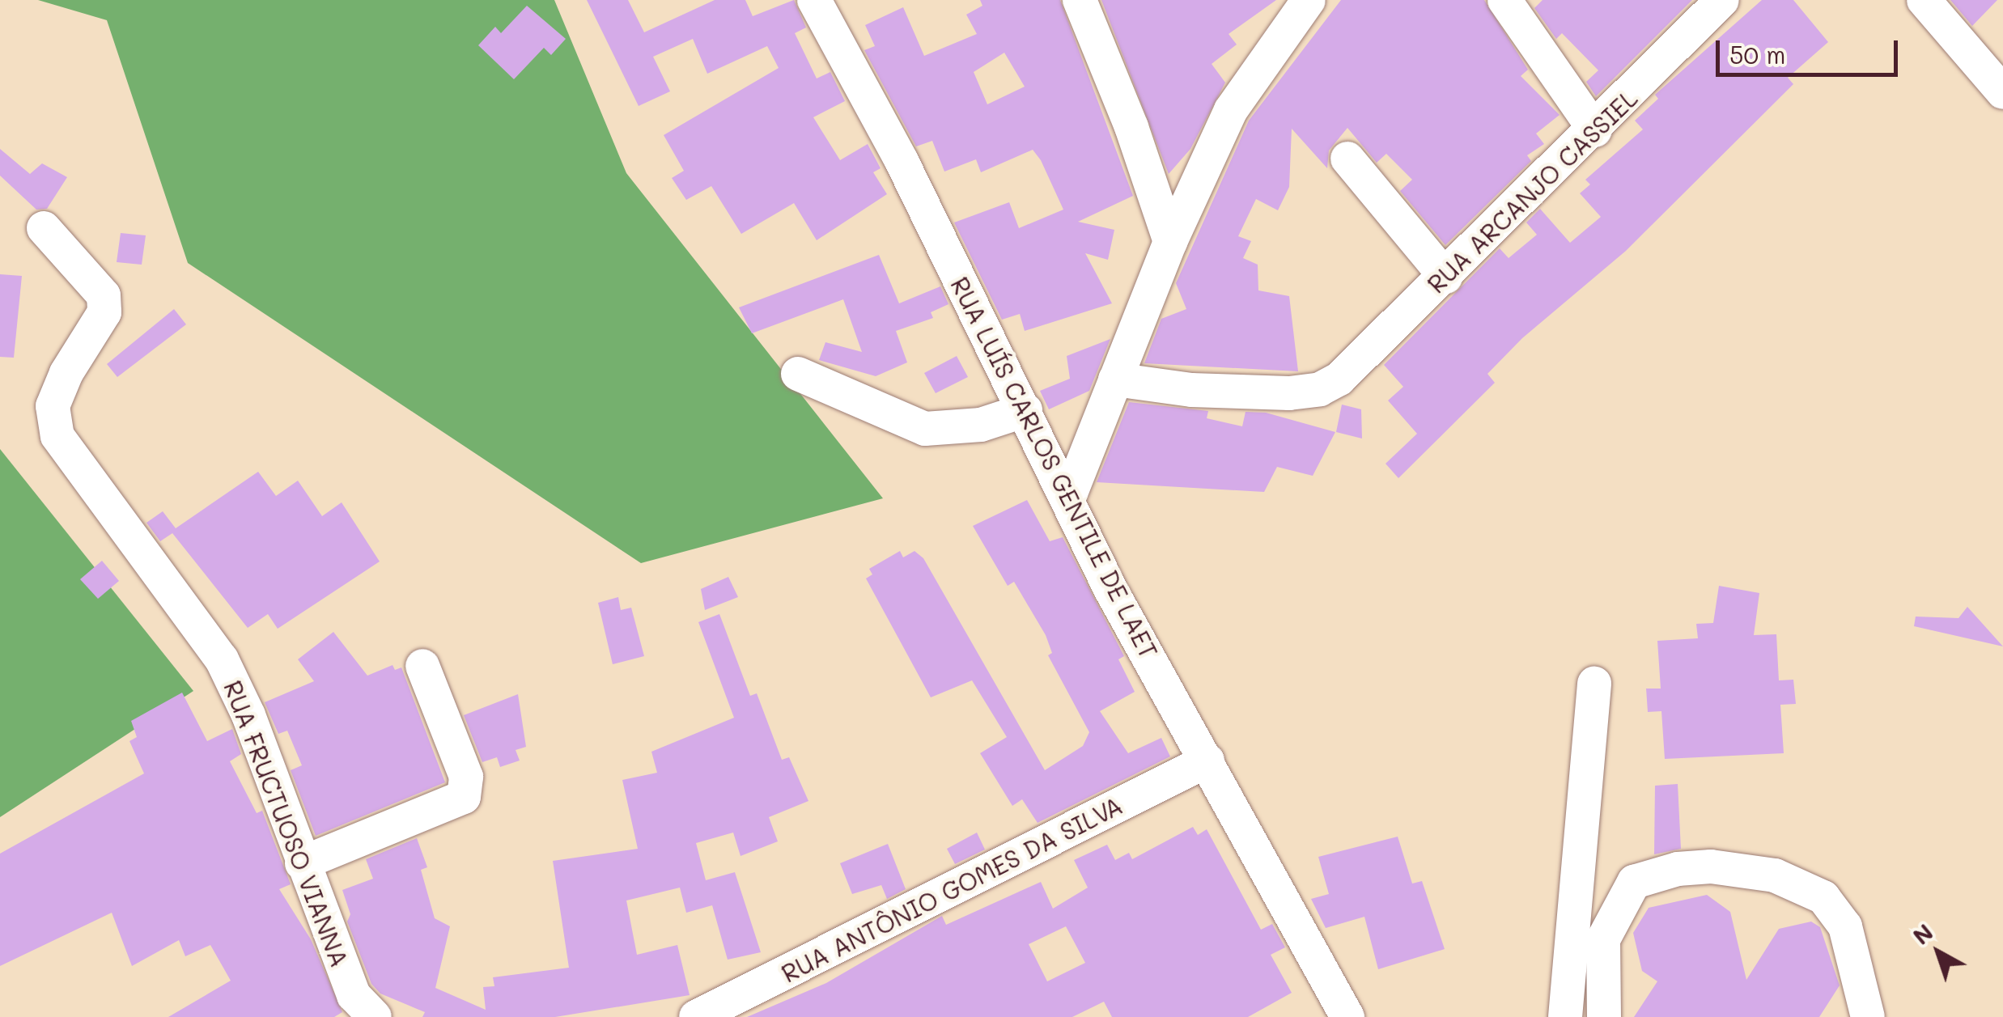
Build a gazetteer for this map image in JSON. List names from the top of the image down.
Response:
{
  "streets": {
    "street": [
      "RUA ARCANJO CASSIEL",
      "RUA LUÍS CARLOS GENTILE DE LAET",
      "RUA FRUCTUOSO VIANNA",
      "RUA ANTÔNIO GOMES DA SILVA"
    ]
  },
  "crossings": [
    ["RUA LUÍS CARLOS GENTILE DE LAET", "RUA ANTÔNIO GOMES DA SILVA"]
  ],
  "scale_bar": "50 m",
  "north": "top left"
}
